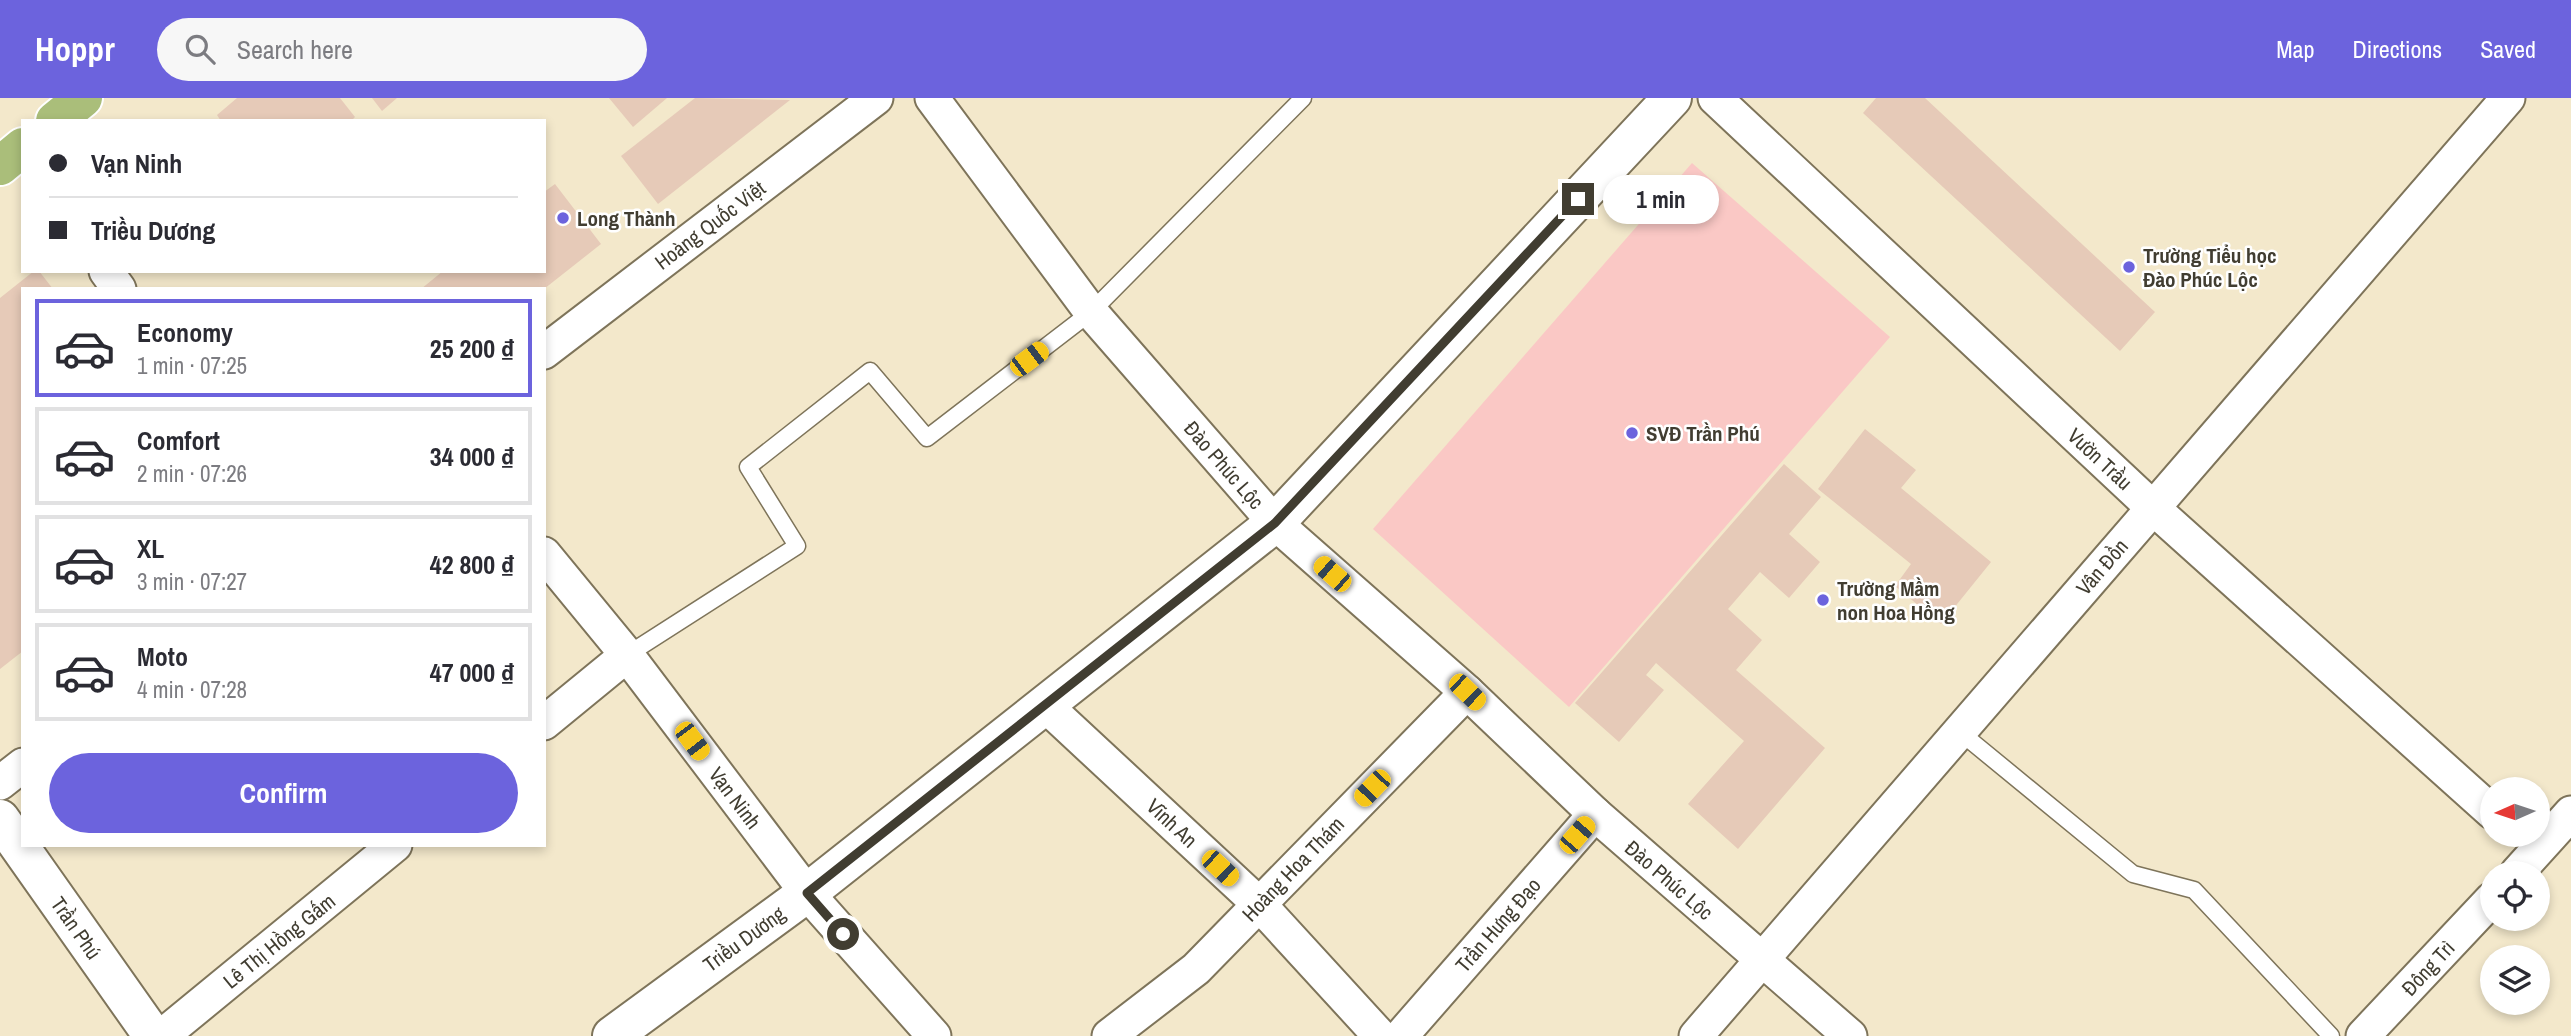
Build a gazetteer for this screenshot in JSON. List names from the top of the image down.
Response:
{
  "streets": {
    "street": [
      "Hoàng Quốc Việt",
      "Vườn Trầu",
      "Đào Phúc Lộc",
      "Vân Đồn",
      "Vạn Ninh",
      "Vĩnh An",
      "Hoàng Hoa Thám",
      "Trần Hưng Đạo",
      "Trần Phú",
      "Triều Dương",
      "Lê Thị Hồng Gấm",
      "Đông Trì"
    ]
  },
  "crossings": [
    ["Vườn Trầu", "Vân Đồn"],
    ["Đào Phúc Lộc", "Vân Đồn"],
    ["Đào Phúc Lộc", "Hoàng Hoa Thám"],
    ["Đào Phúc Lộc", "Trần Hưng Đạo"],
    ["Đào Phúc Lộc", "Triều Dương"],
    ["Vạn Ninh", "Triều Dương"],
    ["Vĩnh An", "Hoàng Hoa Thám"],
    ["Vĩnh An", "Triều Dương"]
  ],
  "places": [
    "Long Thành",
    "Trường Tiểu học Đào Phúc Lộc",
    "SVĐ Trần Phú",
    "Trường Mầm non Hoa Hồng"
  ],
  "north": "left",
  "page": {
    "header": "Hoppr",
    "search": "Search here",
    "nav": ["Map", "Directions", "Saved"],
    "banner": ["Vạn Ninh", "Triều Dương"],
    "bubble": "1 min",
    "list": [
      {
        "name": "Economy",
        "note": "1 min · 07:25",
        "value": "25 200 ₫"
      },
      {
        "name": "Comfort",
        "note": "2 min · 07:26",
        "value": "34 000 ₫"
      },
      {
        "name": "XL",
        "note": "3 min · 07:27",
        "value": "42 800 ₫"
      },
      {
        "name": "Moto",
        "note": "4 min · 07:28",
        "value": "47 000 ₫"
      }
    ],
    "buttons": "Confirm"
  }
}
